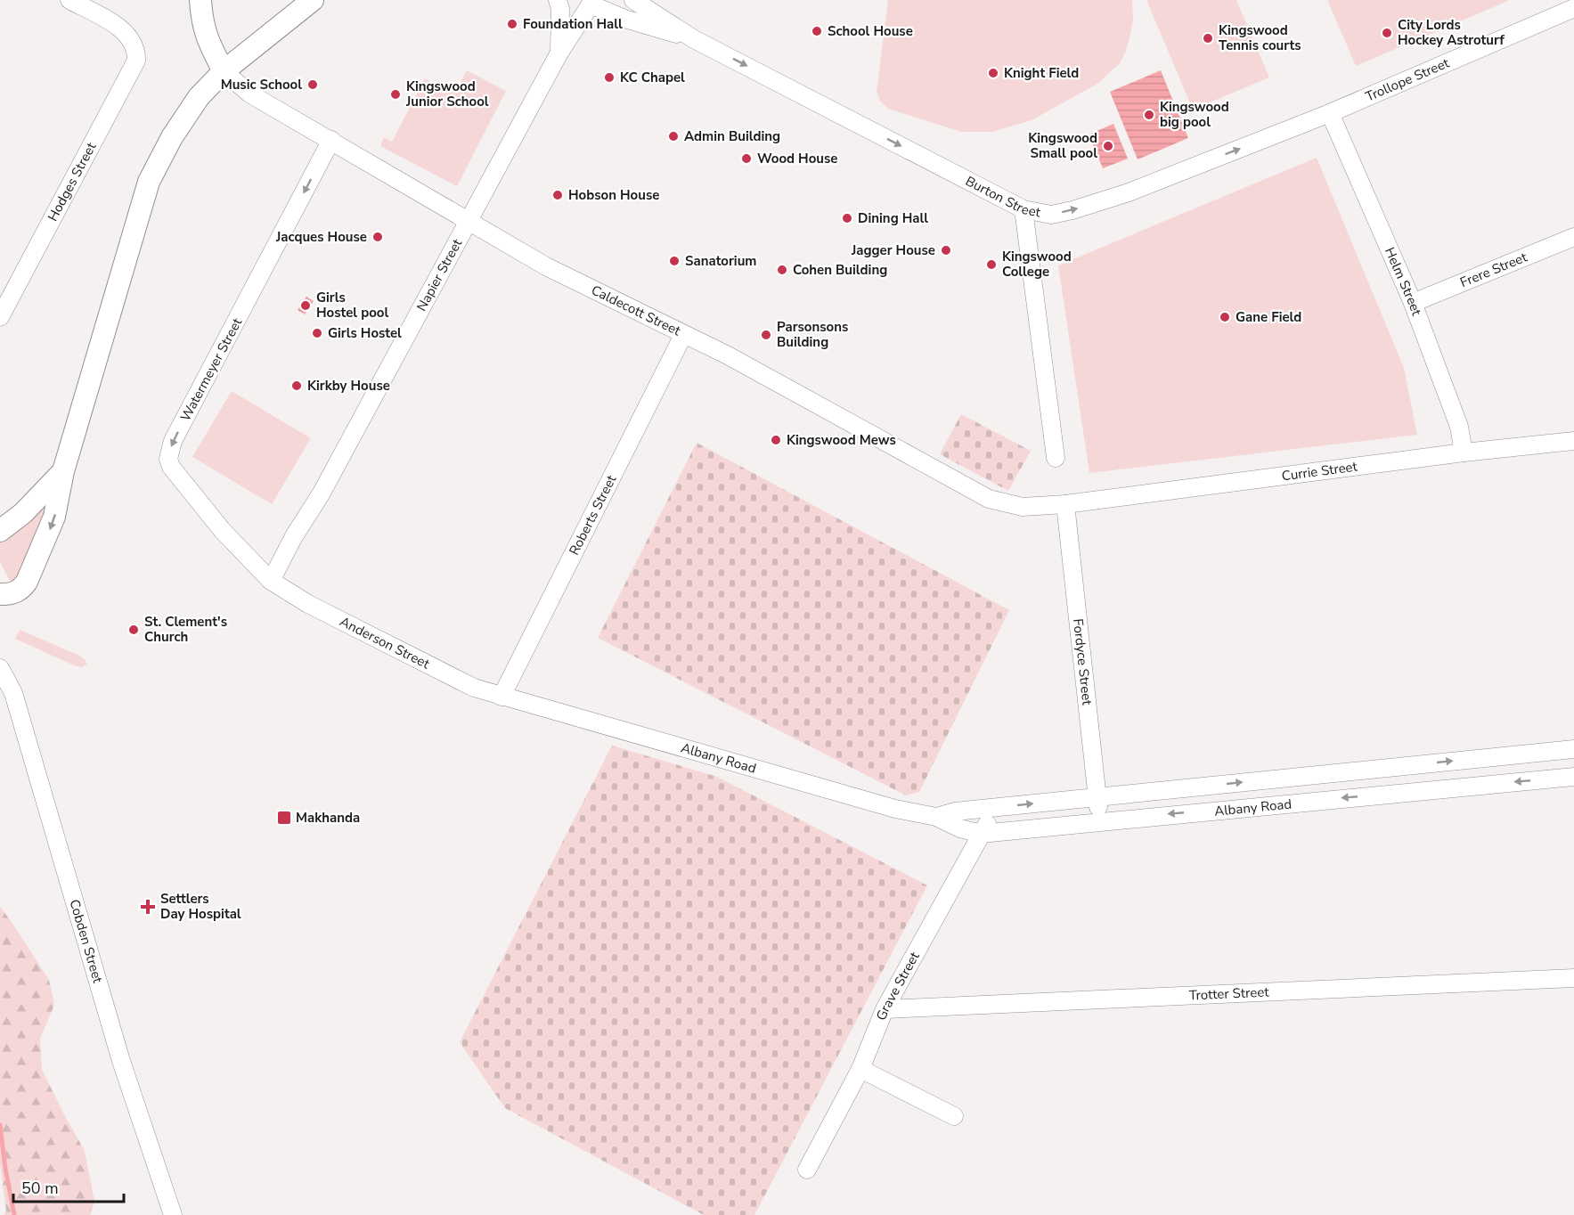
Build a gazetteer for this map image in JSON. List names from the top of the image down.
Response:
{
  "streets": {
    "street": [
      "Trollope Street",
      "Hodges Street",
      "Burton Street",
      "Frere Street",
      "Napier Street",
      "Helm Street",
      "Caldecott Street",
      "Watermeyer Street",
      "Currie Street",
      "Roberts Street",
      "Anderson Street",
      "Fordyce Street",
      "Albany Road",
      "Cobden Street",
      "Grave Street",
      "Trotter Street"
    ]
  },
  "crossings": [
    ["Trollope Street", "Burton Street"],
    ["Trollope Street", "Helm Street"],
    ["Burton Street", "Napier Street"],
    ["Burton Street", "Helm Street"],
    ["Frere Street", "Helm Street"],
    ["Napier Street", "Caldecott Street"],
    ["Napier Street", "Watermeyer Street"],
    ["Napier Street", "Anderson Street"],
    ["Helm Street", "Currie Street"],
    ["Caldecott Street", "Watermeyer Street"],
    ["Caldecott Street", "Currie Street"],
    ["Caldecott Street", "Roberts Street"],
    ["Caldecott Street", "Fordyce Street"],
    ["Watermeyer Street", "Anderson Street"],
    ["Currie Street", "Fordyce Street"],
    ["Roberts Street", "Anderson Street"],
    ["Roberts Street", "Albany Road"],
    ["Anderson Street", "Albany Road"],
    ["Fordyce Street", "Albany Road"],
    ["Albany Road", "Grave Street"],
    ["Grave Street", "Trotter Street"]
  ],
  "one_way": ["Burton Street"],
  "places": {
    "other": [
      "Foundation Hall",
      "School House",
      "City Lords Hockey Astroturf",
      "Kingswood Tennis courts",
      "Knight Field",
      "KC Chapel",
      "Music School",
      "Kingswood Junior School",
      "Kingswood big pool",
      "Admin Building",
      "Kingswood Small pool",
      "Wood House",
      "Hobson House",
      "Dining Hall",
      "Jacques House",
      "Jagger House",
      "Sanatorium",
      "Kingswood College",
      "Cohen Building",
      "Girls Hostel pool",
      "Gane Field",
      "Girls Hostel",
      "Parsonsons Building",
      "Kirkby House",
      "Kingswood Mews",
      "St. Clement's Church"
    ],
    "transit": ["Makhanda"],
    "health": ["Settlers Day Hospital"]
  },
  "scale_bar": "50 m"
}
